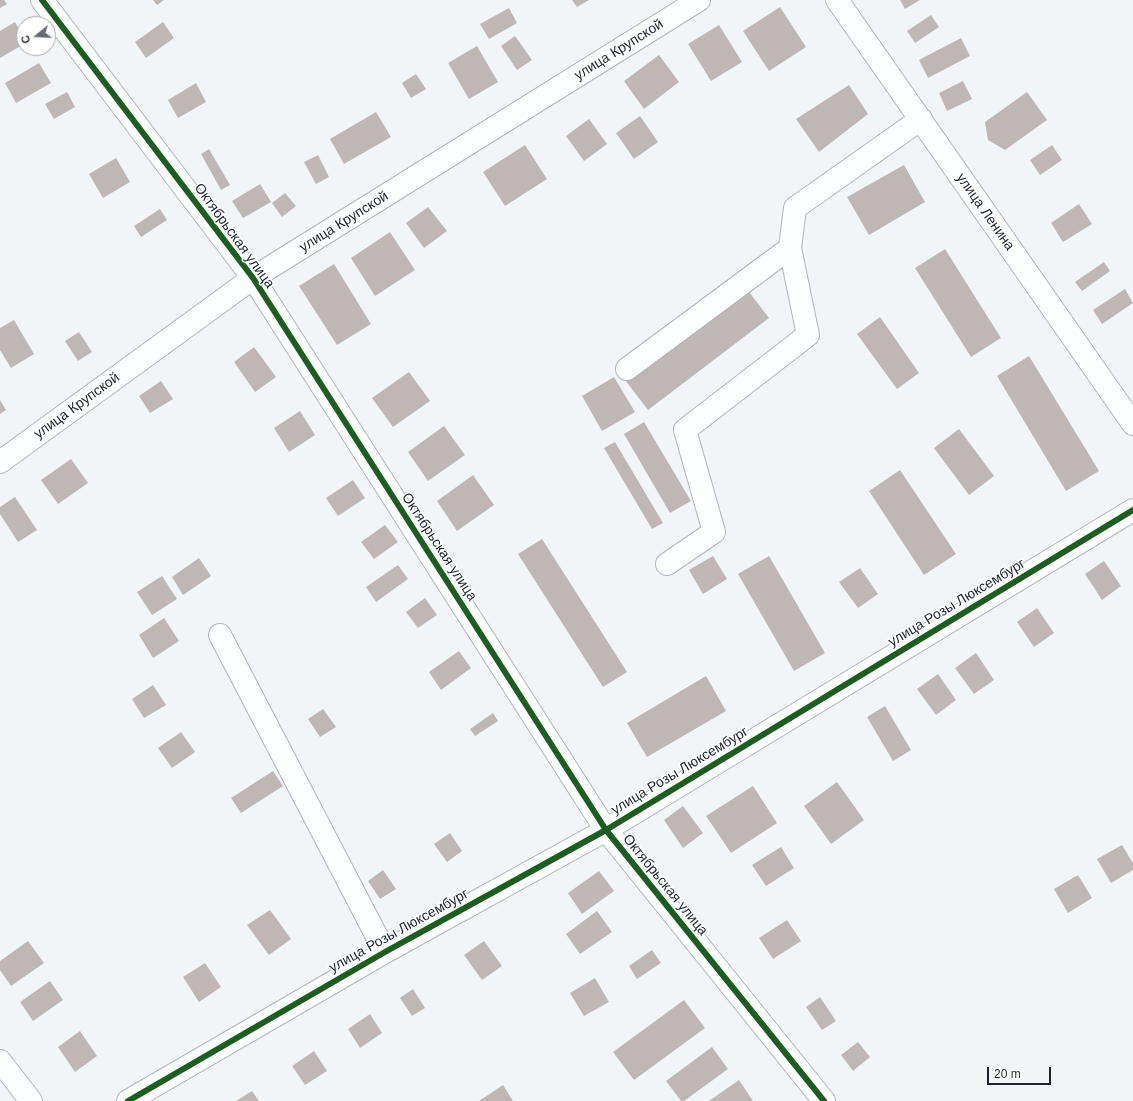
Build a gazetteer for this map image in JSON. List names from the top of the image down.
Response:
{
  "streets": {
    "street": [
      "улица Крупской",
      "улица Ленина",
      "Октябрьская улица",
      "улица Розы Люксембург"
    ]
  },
  "crossings": [
    ["улица Крупской", "Октябрьская улица"],
    ["Октябрьская улица", "улица Розы Люксембург"]
  ],
  "scale_bar": "20 m",
  "north": "left"
}
